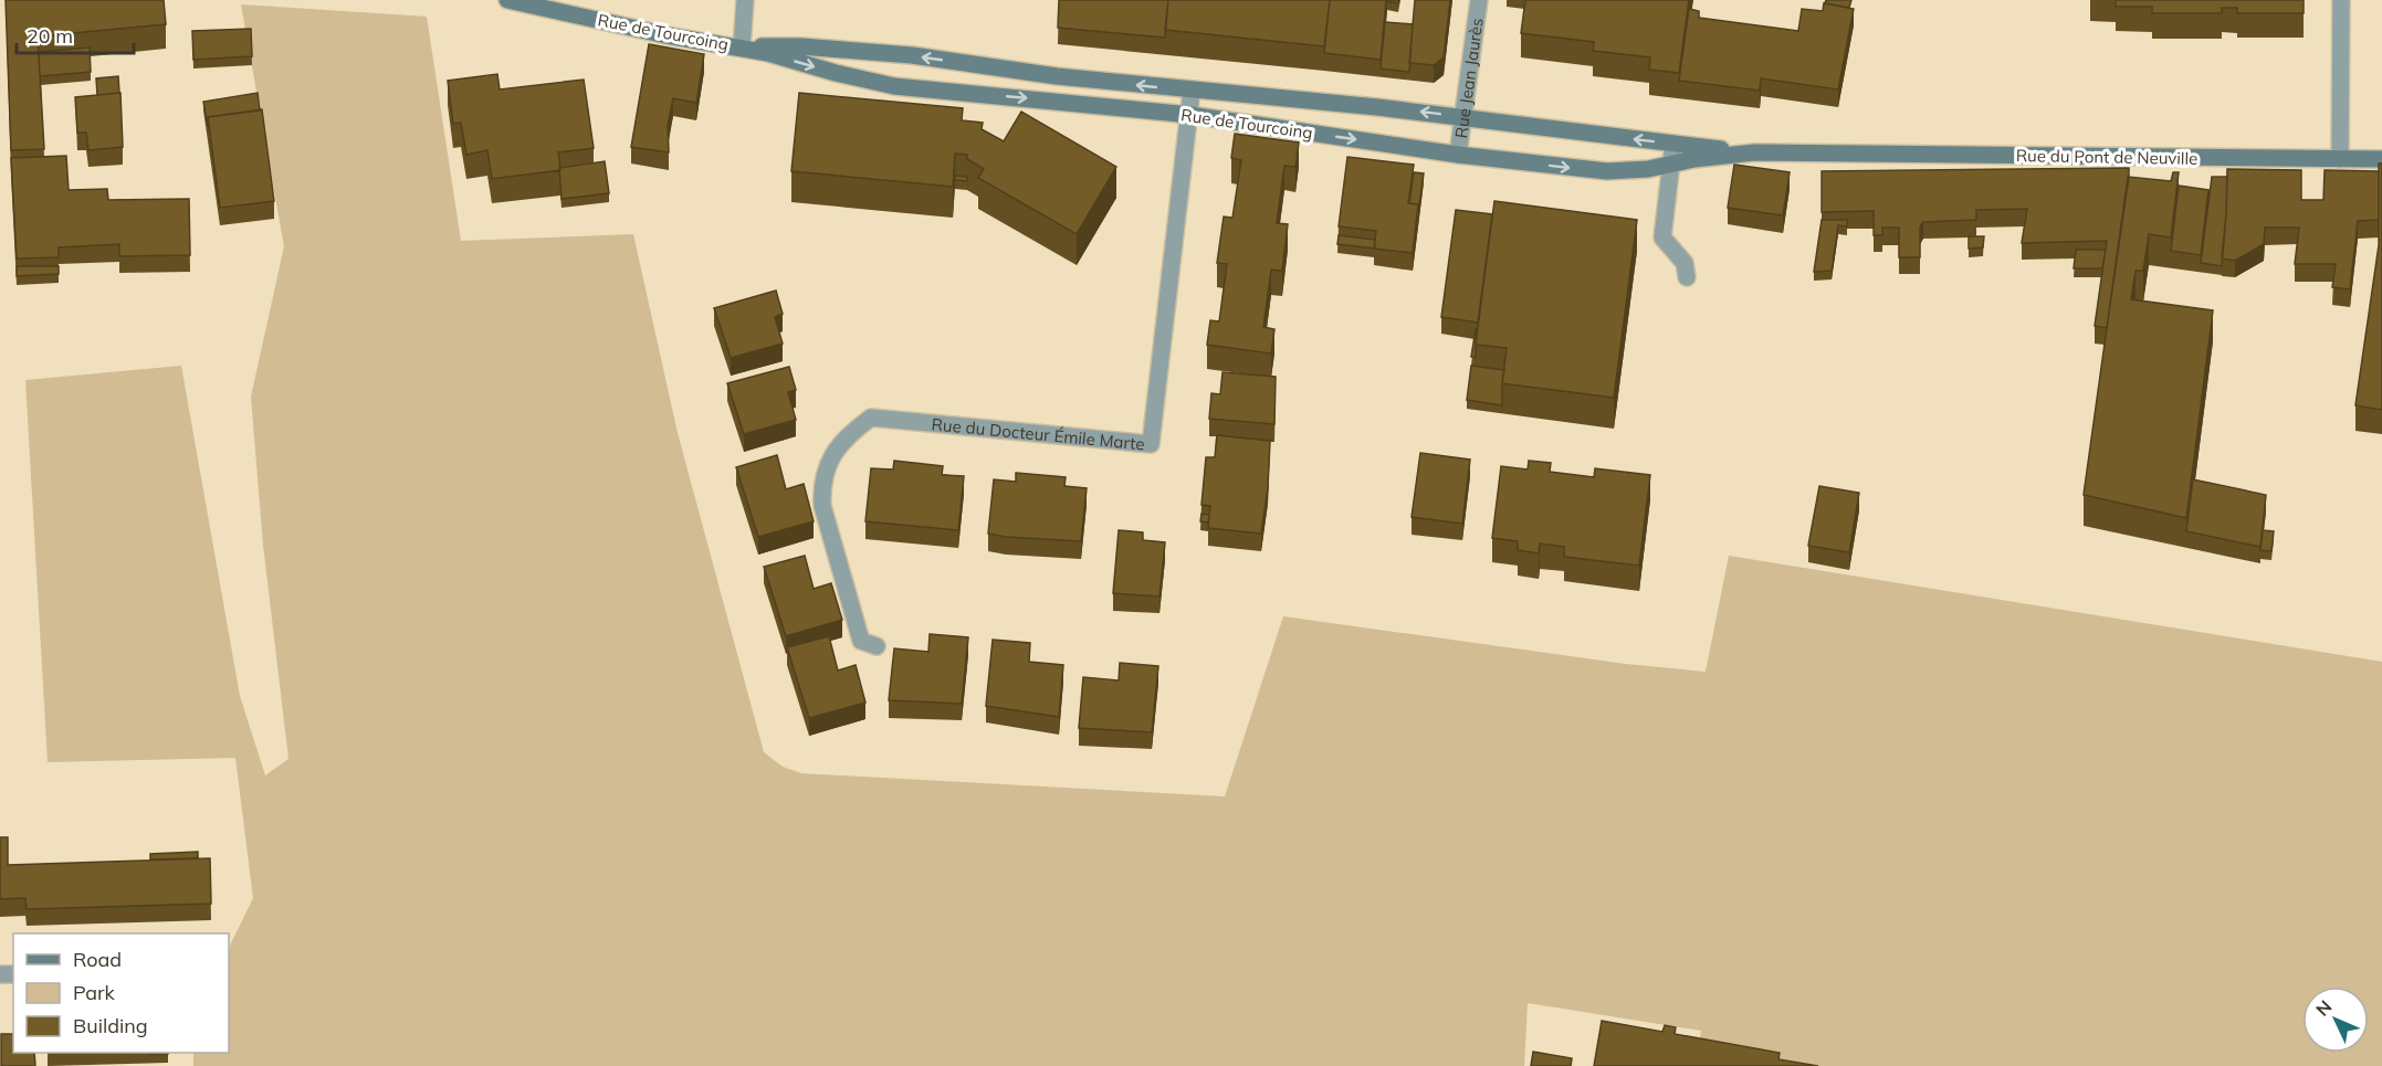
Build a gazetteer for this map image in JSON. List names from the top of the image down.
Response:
{
  "streets": {
    "main road": ["Rue de Tourcoing", "Rue du Pont de Neuville"],
    "street": ["Rue Jean Jaurès", "Rue du Docteur Émile Marte"]
  },
  "crossings": [
    ["Rue de Tourcoing", "Rue Jean Jaurès"],
    ["Rue de Tourcoing", "Rue du Pont de Neuville"],
    ["Rue de Tourcoing", "Rue du Docteur Émile Marte"]
  ],
  "legend": ["Road", "Park", "Building"],
  "scale_bar": "20 m",
  "north": "top left"
}
